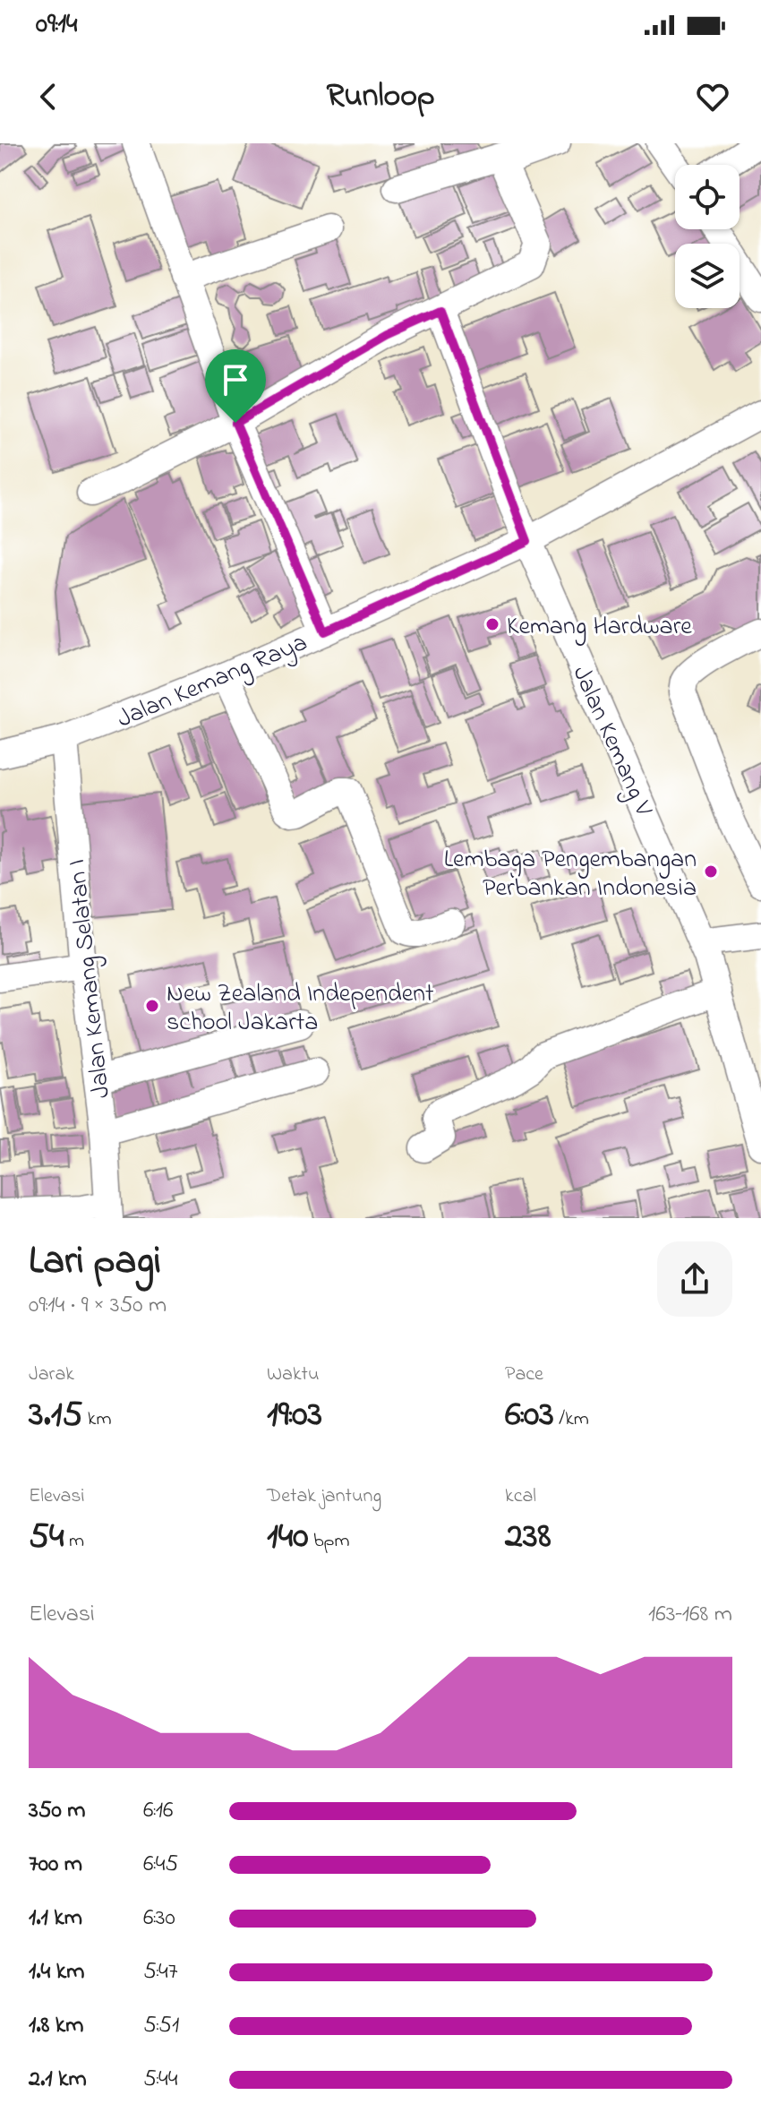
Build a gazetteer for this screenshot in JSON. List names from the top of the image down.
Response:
{
  "streets": {
    "street": ["Jalan Kemang Raya", "Jalan Kemang V", "Jalan Kemang Selatan I"]
  },
  "crossings": [
    ["Jalan Kemang Raya", "Jalan Kemang V"],
    ["Jalan Kemang Raya", "Jalan Kemang Selatan I"]
  ],
  "places": ["Kemang Hardware", "Lembaga Pengembangan Perbankan Indonesia", "New Zealand Independent school Jakarta"],
  "page": {
    "status": "09:14",
    "header": "Runloop",
    "heading": ["Lari pagi", "09:14 · 9 × 350 m"],
    "stats": [
      ["Jarak", "3.15 km"],
      ["Waktu", "19:03"],
      ["Pace", "6:03 /km"],
      ["Elevasi", "54 m"],
      ["Detak jantung", "140 bpm"],
      ["kcal", "238"]
    ],
    "chart": ["Elevasi", "163–168 m"],
    "list": [
      {
        "name": "350 m",
        "note": "6:16"
      },
      {
        "name": "700 m",
        "note": "6:45"
      },
      {
        "name": "1.1 km",
        "note": "6:30"
      },
      {
        "name": "1.4 km",
        "note": "5:47"
      },
      {
        "name": "1.8 km",
        "note": "5:51"
      },
      {
        "name": "2.1 km",
        "note": "5:44"
      }
    ]
  }
}
